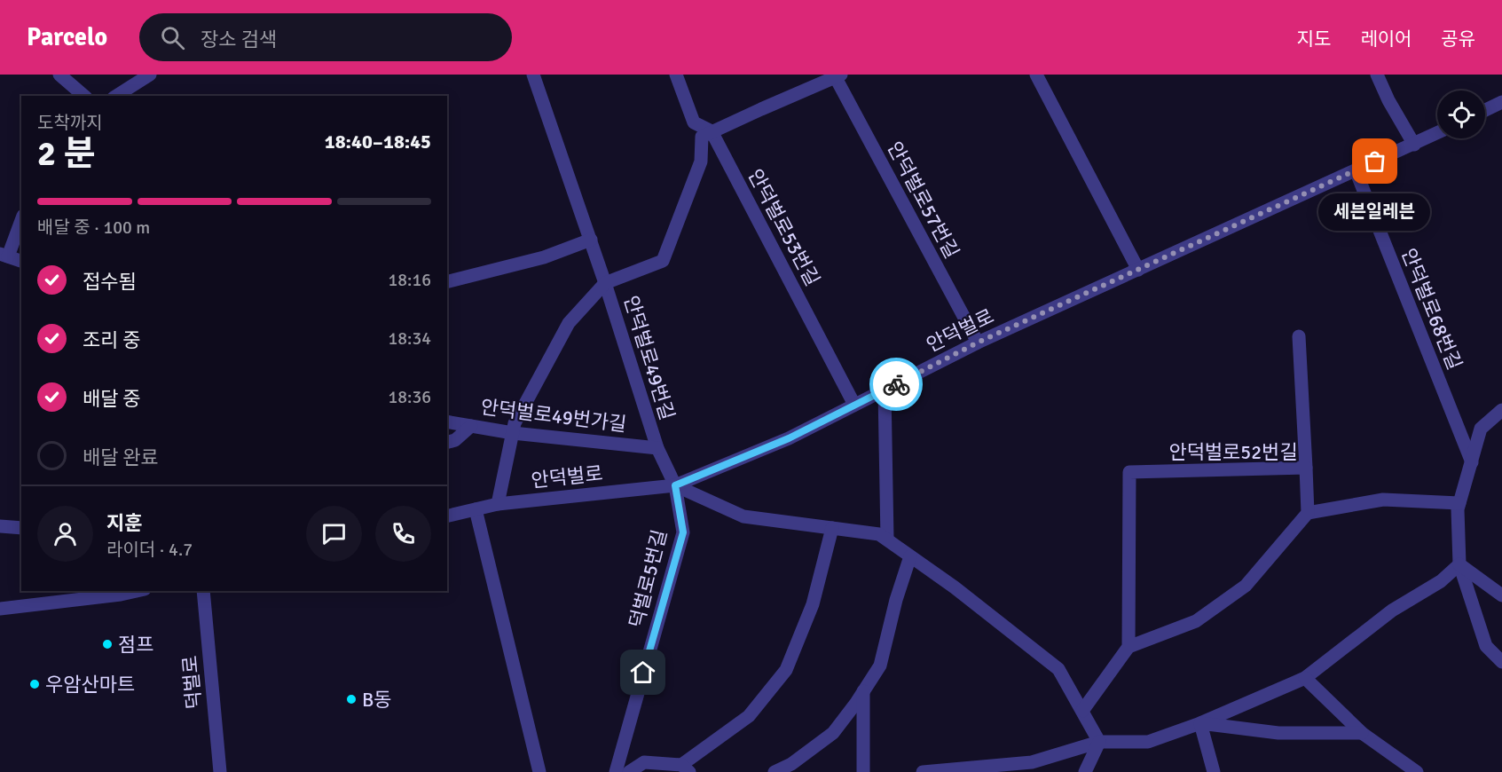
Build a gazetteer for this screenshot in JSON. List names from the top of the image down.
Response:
{
  "streets": {
    "street": [
      "안덕벌로57번길",
      "안덕벌로53번길",
      "안덕벌로68번길",
      "안덕벌로",
      "안덕벌로49번길",
      "안덕벌로49번가길",
      "안덕벌로52번길",
      "덕벌로5번길",
      "덕벌로"
    ]
  },
  "crossings": [
    ["안덕벌로57번길", "안덕벌로"],
    ["안덕벌로53번길", "안덕벌로"],
    ["안덕벌로68번길", "안덕벌로"],
    ["안덕벌로", "안덕벌로49번길"],
    ["안덕벌로", "덕벌로5번길"],
    ["안덕벌로49번길", "안덕벌로49번가길"],
    ["안덕벌로49번길", "덕벌로5번길"]
  ],
  "places": [
    "세븐일레븐",
    "점프",
    "우암산마트",
    "B동"
  ],
  "page": {
    "header": "Parcelo",
    "search": "장소 검색",
    "nav": ["지도", "레이어", "공유"],
    "heading": ["2 분", "도착까지", "18:40–18:45"],
    "panel": ["지훈", "라이더 · 4.7"],
    "bar": "배달 중 · 100 m",
    "bubble": "세븐일레븐",
    "list": [
      ["접수됨", "18:16"],
      ["조리 중", "18:34"],
      ["배달 중", "18:36"],
      "배달 완료"
    ]
  }
}
